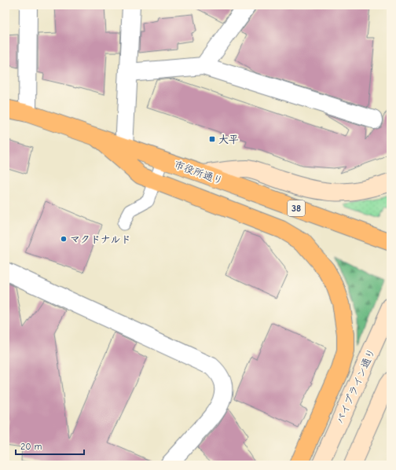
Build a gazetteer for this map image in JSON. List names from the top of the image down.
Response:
{
  "streets": {
    "main road": ["市役所通り", "38", "パイプライン通り"]
  },
  "places": {
    "transit": ["大平"],
    "other": ["マクドナルド"]
  },
  "scale_bar": "20 m"
}
